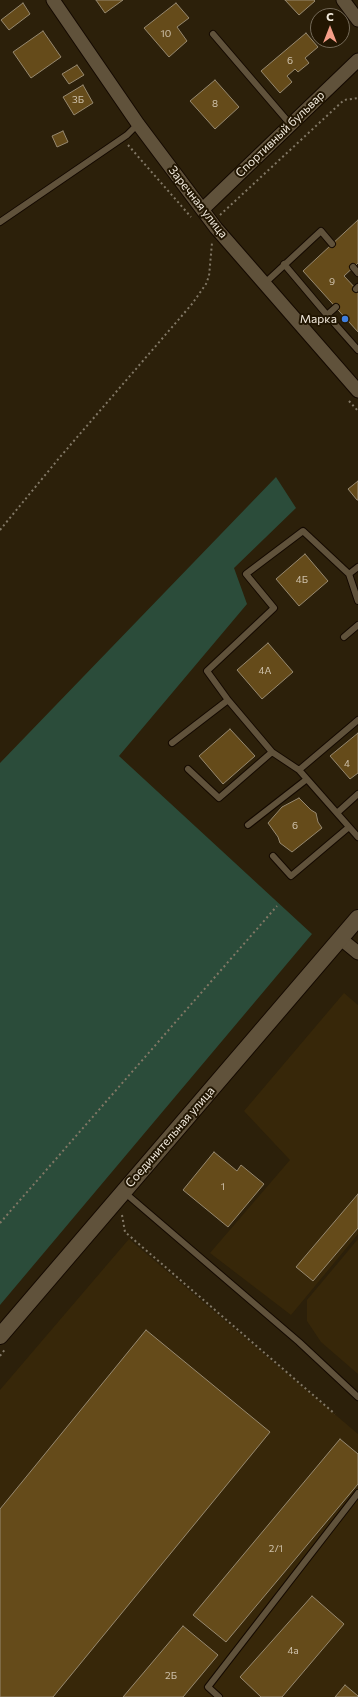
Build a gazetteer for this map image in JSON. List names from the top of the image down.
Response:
{
  "streets": {
    "street": ["Спортивный бульвар", "Заречная улица", "Соединительная улица"]
  },
  "crossings": [
    ["Спортивный бульвар", "Заречная улица"]
  ],
  "places": ["Марка"],
  "house_numbers": [
    "10",
    "6",
    "3Б",
    "8",
    "9",
    "4Б",
    "4А",
    "4",
    "6",
    "1",
    "2/1",
    "4а",
    "2Б"
  ],
  "north": "top"
}
